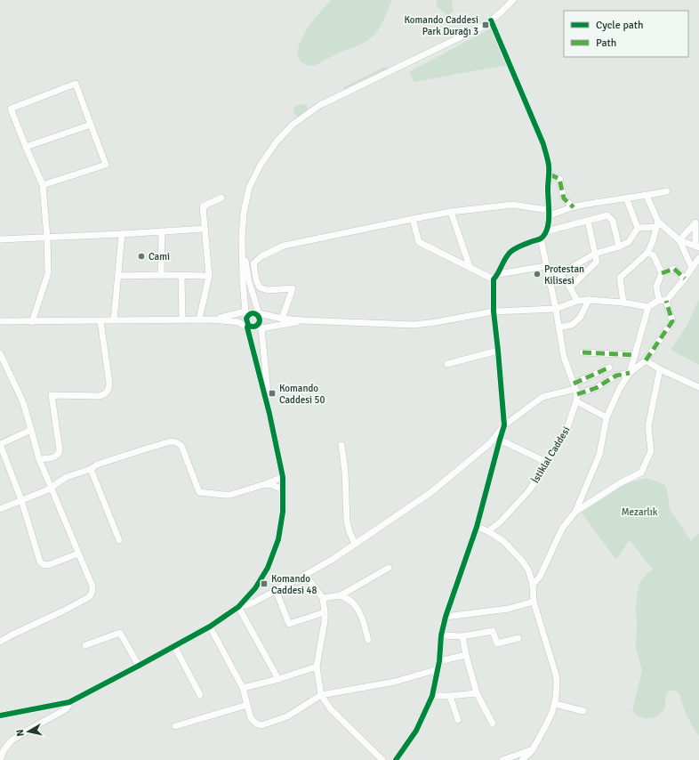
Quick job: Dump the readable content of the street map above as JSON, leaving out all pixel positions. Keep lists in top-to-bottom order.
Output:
{
  "streets": {
    "street": ["İstiklal Caddesi"]
  },
  "parks": ["Mezarlık"],
  "places": {
    "transit": ["Komando Caddesi Park Durağı 3", "Komando Caddesi 50", "Komando Caddesi 48"],
    "other": ["Cami", "Protestan Kilisesi"]
  },
  "legend": ["Cycle path", "Path"],
  "north": "left"
}
